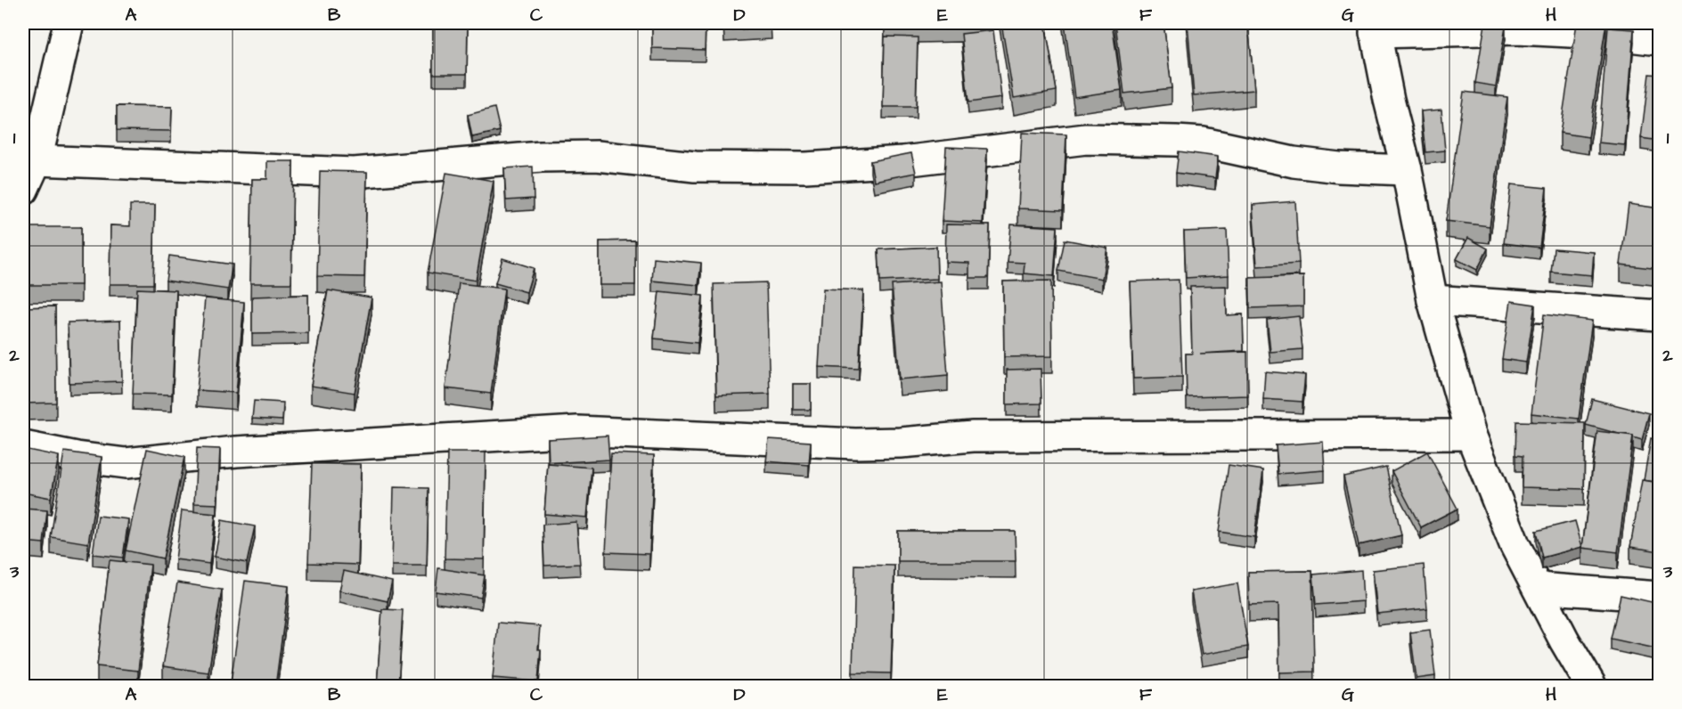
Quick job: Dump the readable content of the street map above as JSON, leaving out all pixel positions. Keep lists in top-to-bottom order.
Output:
{
  "grid": {
    "columns": [
      "A",
      "B",
      "C",
      "D",
      "E",
      "F",
      "G",
      "H"
    ],
    "rows": ["1", "2", "3"]
  }
}
